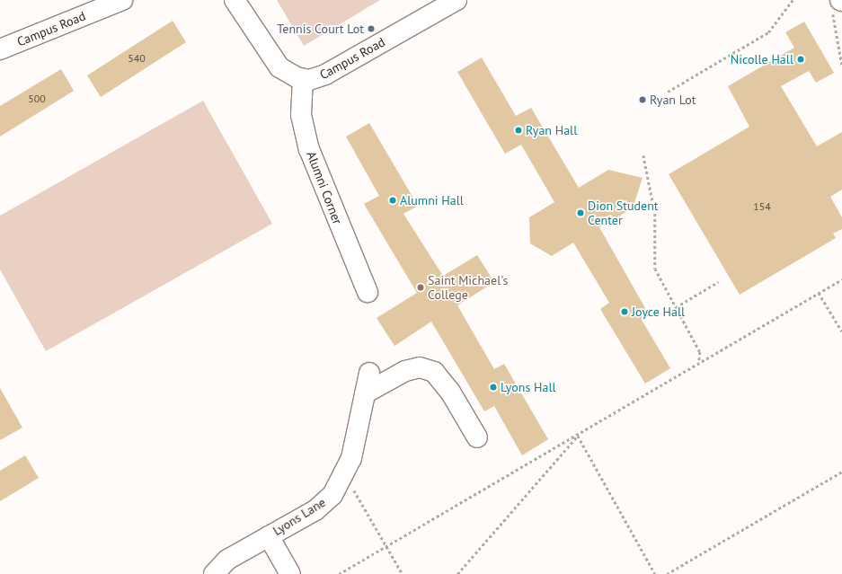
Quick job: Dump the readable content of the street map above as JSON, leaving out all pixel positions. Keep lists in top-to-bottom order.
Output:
{
  "streets": {
    "street": ["Campus Road", "Alumni Corner", "Lyons Lane"]
  },
  "crossings": [
    ["Campus Road", "Alumni Corner"]
  ],
  "places": [
    "Tennis Court Lot",
    "Nicolle Hall",
    "Ryan Lot",
    "Ryan Hall",
    "Alumni Hall",
    "Dion Student Center",
    "Saint Michael's College",
    "Joyce Hall",
    "Lyons Hall"
  ],
  "house_numbers": ["540", "500", "154"]
}
